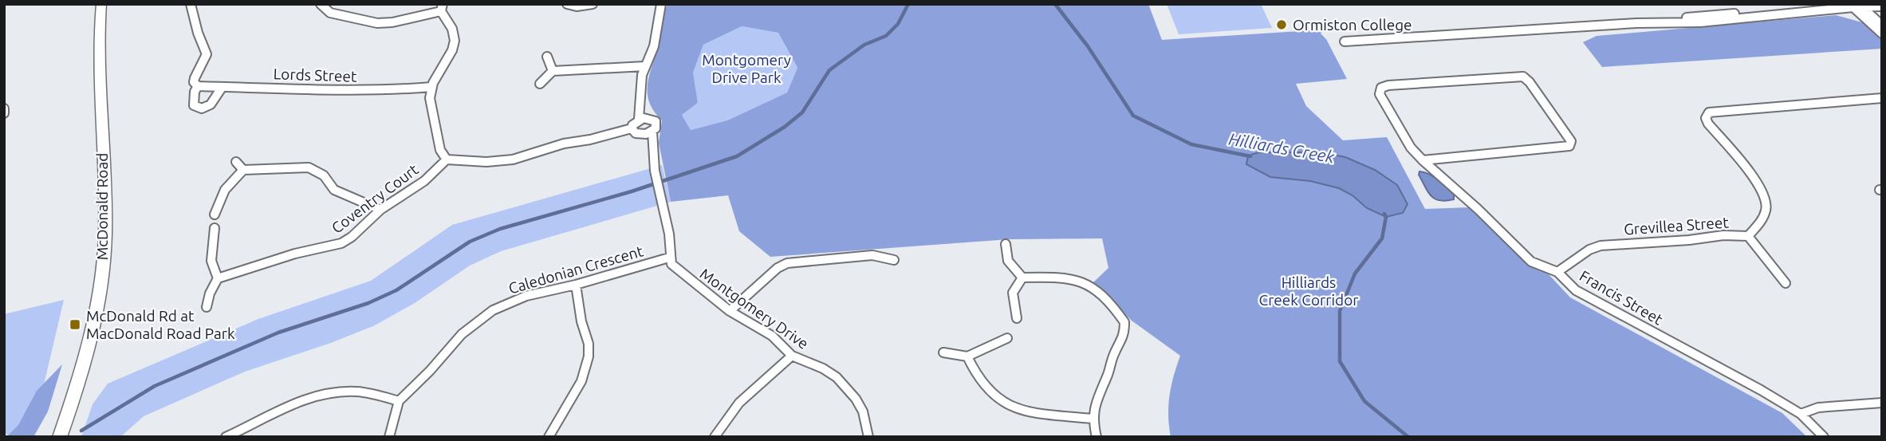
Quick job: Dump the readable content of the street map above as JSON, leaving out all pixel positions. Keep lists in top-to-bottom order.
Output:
{
  "streets": {
    "main road": ["McDonald Road"],
    "street": [
      "Lords Street",
      "Coventry Court",
      "Grevillea Street",
      "Caledonian Crescent",
      "Francis Street",
      "Montgomery Drive"
    ]
  },
  "crossings": [
    ["Grevillea Street", "Francis Street"],
    ["Caledonian Crescent", "Montgomery Drive"]
  ],
  "water": ["Hilliards Creek"],
  "parks": ["Montgomery Drive Park", "Hilliards Creek Corridor"],
  "places": {
    "other": ["Ormiston College"],
    "transit": ["McDonald Rd at MacDonald Road Park"]
  }
}
